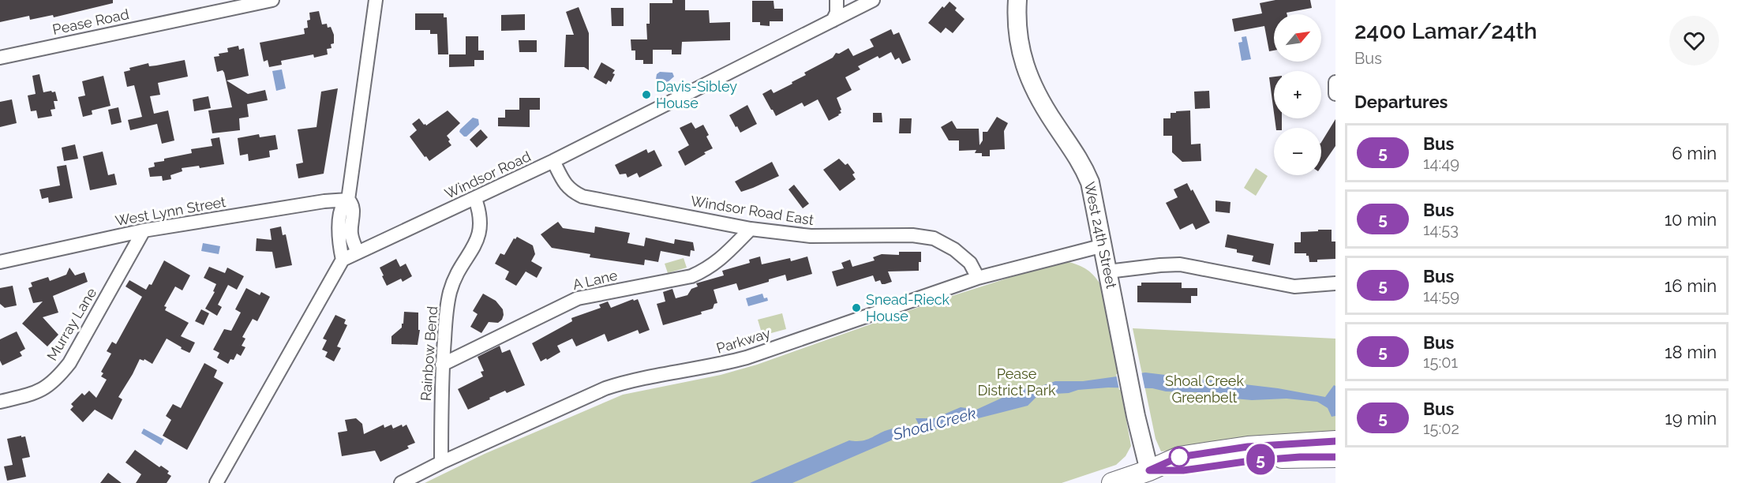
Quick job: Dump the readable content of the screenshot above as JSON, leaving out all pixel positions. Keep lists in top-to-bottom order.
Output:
{
  "streets": {
    "main road": ["West 24th Street"],
    "street": [
      "Pease Road",
      "Windsor Road",
      "Windsor Road East",
      "West Lynn Street",
      "A Lane",
      "Murray Lane",
      "Parkway",
      "Rainbow Bend"
    ]
  },
  "crossings": [
    ["Windsor Road", "Windsor Road East"],
    ["Windsor Road", "Rainbow Bend"],
    ["Windsor Road East", "A Lane"],
    ["Windsor Road East", "Parkway"],
    ["West Lynn Street", "Murray Lane"],
    ["West 24th Street", "Parkway"],
    ["A Lane", "Rainbow Bend"],
    ["Parkway", "Rainbow Bend"]
  ],
  "water": ["Shoal Creek"],
  "parks": ["Pease District Park", "Shoal Creek Greenbelt"],
  "places": ["Davis-Sibley House", "Snead-Rieck House"],
  "lines": ["bus line 5"],
  "north": "top right",
  "page": {
    "on_map": "5",
    "heading": [
      ["2400 Lamar/24th", "Bus"],
      "Departures"
    ],
    "map_buttons": ["+", "−"],
    "list": [
      {
        "mark": "5",
        "name": "Bus",
        "note": "14:49",
        "value": "6 min"
      },
      {
        "mark": "5",
        "name": "Bus",
        "note": "14:53",
        "value": "10 min"
      },
      {
        "mark": "5",
        "name": "Bus",
        "note": "14:59",
        "value": "16 min"
      },
      {
        "mark": "5",
        "name": "Bus",
        "note": "15:01",
        "value": "18 min"
      },
      {
        "mark": "5",
        "name": "Bus",
        "note": "15:02",
        "value": "19 min"
      }
    ]
  }
}
